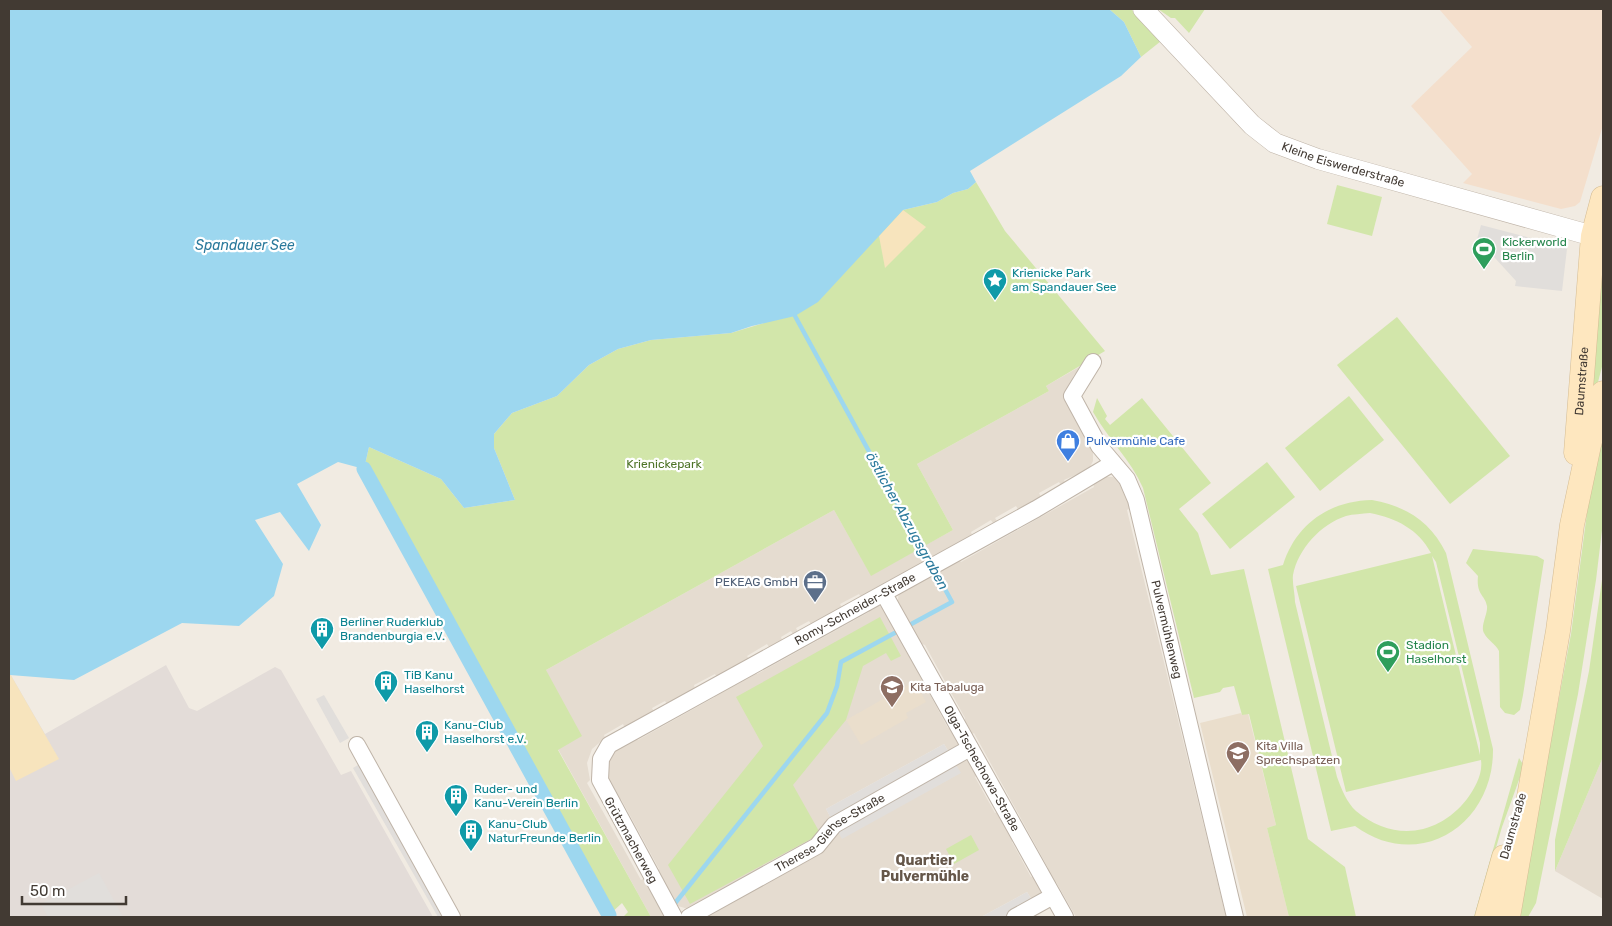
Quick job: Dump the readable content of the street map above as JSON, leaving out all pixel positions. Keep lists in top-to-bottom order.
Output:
{
  "streets": {
    "main road": ["Daumstraße"],
    "street": [
      "Kleine Eiswerderstraße",
      "Romy-Schneider-Straße",
      "Pulvermühlenweg",
      "Olga-Tschechowa-Straße",
      "Therese-Giehse-Straße",
      "Grützmacherweg"
    ]
  },
  "crossings": [
    ["Kleine Eiswerderstraße", "Daumstraße"],
    ["Romy-Schneider-Straße", "Pulvermühlenweg"],
    ["Romy-Schneider-Straße", "Olga-Tschechowa-Straße"],
    ["Romy-Schneider-Straße", "Grützmacherweg"],
    ["Olga-Tschechowa-Straße", "Therese-Giehse-Straße"]
  ],
  "districts": ["Quartier Pulvermühle"],
  "water": ["Spandauer See", "östlicher Abzugsgraben"],
  "parks": ["Krienickepark"],
  "places": {
    "sports": ["Kickerworld Berlin", "Stadion Haselhorst"],
    "place": ["Krienicke Park am Spandauer See"],
    "shop": ["Pulvermühle Cafe"],
    "office": ["PEKEAG GmbH"],
    "building": [
      "Berliner Ruderklub Brandenburgia e.V.",
      "TiB Kanu Haselhorst",
      "Kanu-Club Haselhorst e.V.",
      "Ruder- und Kanu-Verein Berlin",
      "Kanu-Club NaturFreunde Berlin"
    ],
    "school or university": ["Kita Tabaluga", "Kita Villa Sprechspatzen"]
  },
  "scale_bar": "50 m"
}
